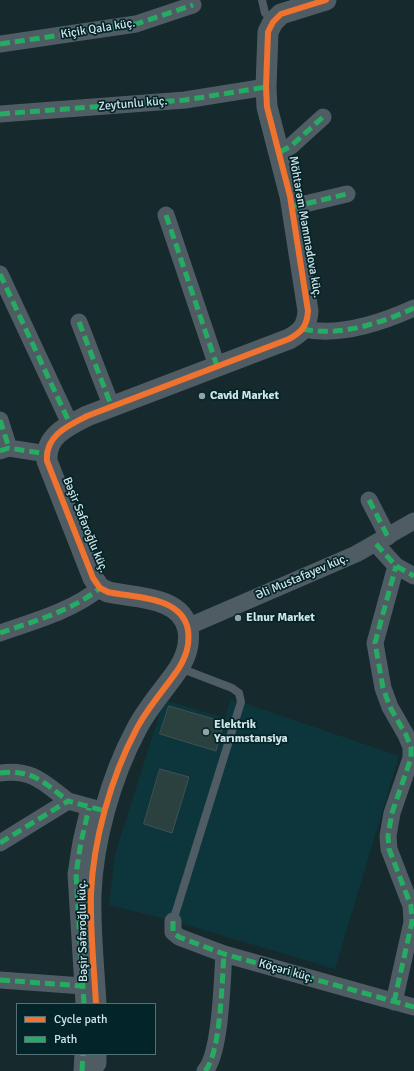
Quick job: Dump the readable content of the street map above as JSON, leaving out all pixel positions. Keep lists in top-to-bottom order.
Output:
{
  "streets": {
    "street": [
      "Kiçik Qala küç.",
      "Zeytunlu küç.",
      "Möhtərəm Məmmədova küç.",
      "Bəşir Səfəroğlu küç.",
      "Əli Mustafayev küç.",
      "Köçəri küç."
    ]
  },
  "crossings": [
    ["Zeytunlu küç.", "Möhtərəm Məmmədova küç."],
    ["Bəşir Səfəroğlu küç.", "Əli Mustafayev küç."]
  ],
  "places": ["Cavid Market", "Elnur Market", "Elektrik Yarımstansiya"],
  "legend": ["Cycle path", "Path"]
}
